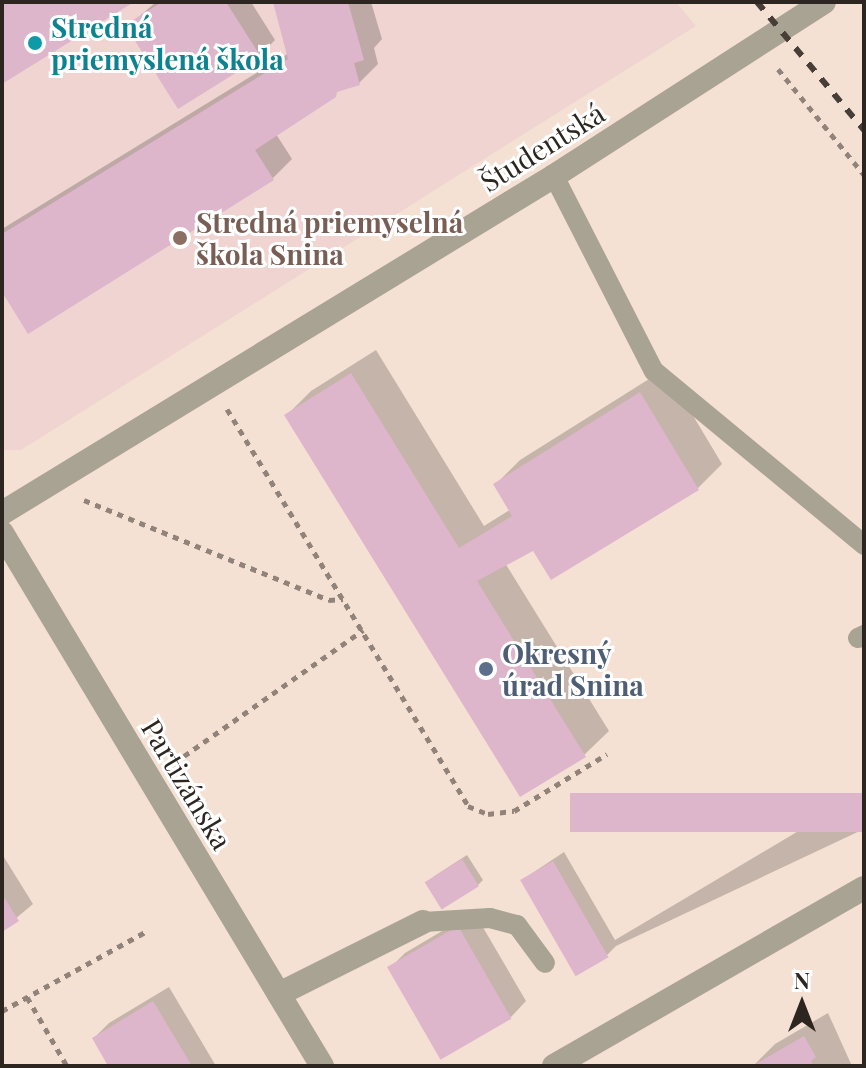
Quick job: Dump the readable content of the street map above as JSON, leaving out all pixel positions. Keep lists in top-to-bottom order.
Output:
{
  "streets": {
    "street": ["Študentská", "Partizánska"]
  },
  "places": ["Stredná priemyslená škola", "Stredná priemyselná škola Snina", "Okresný úrad Snina"],
  "north": "top"
}
